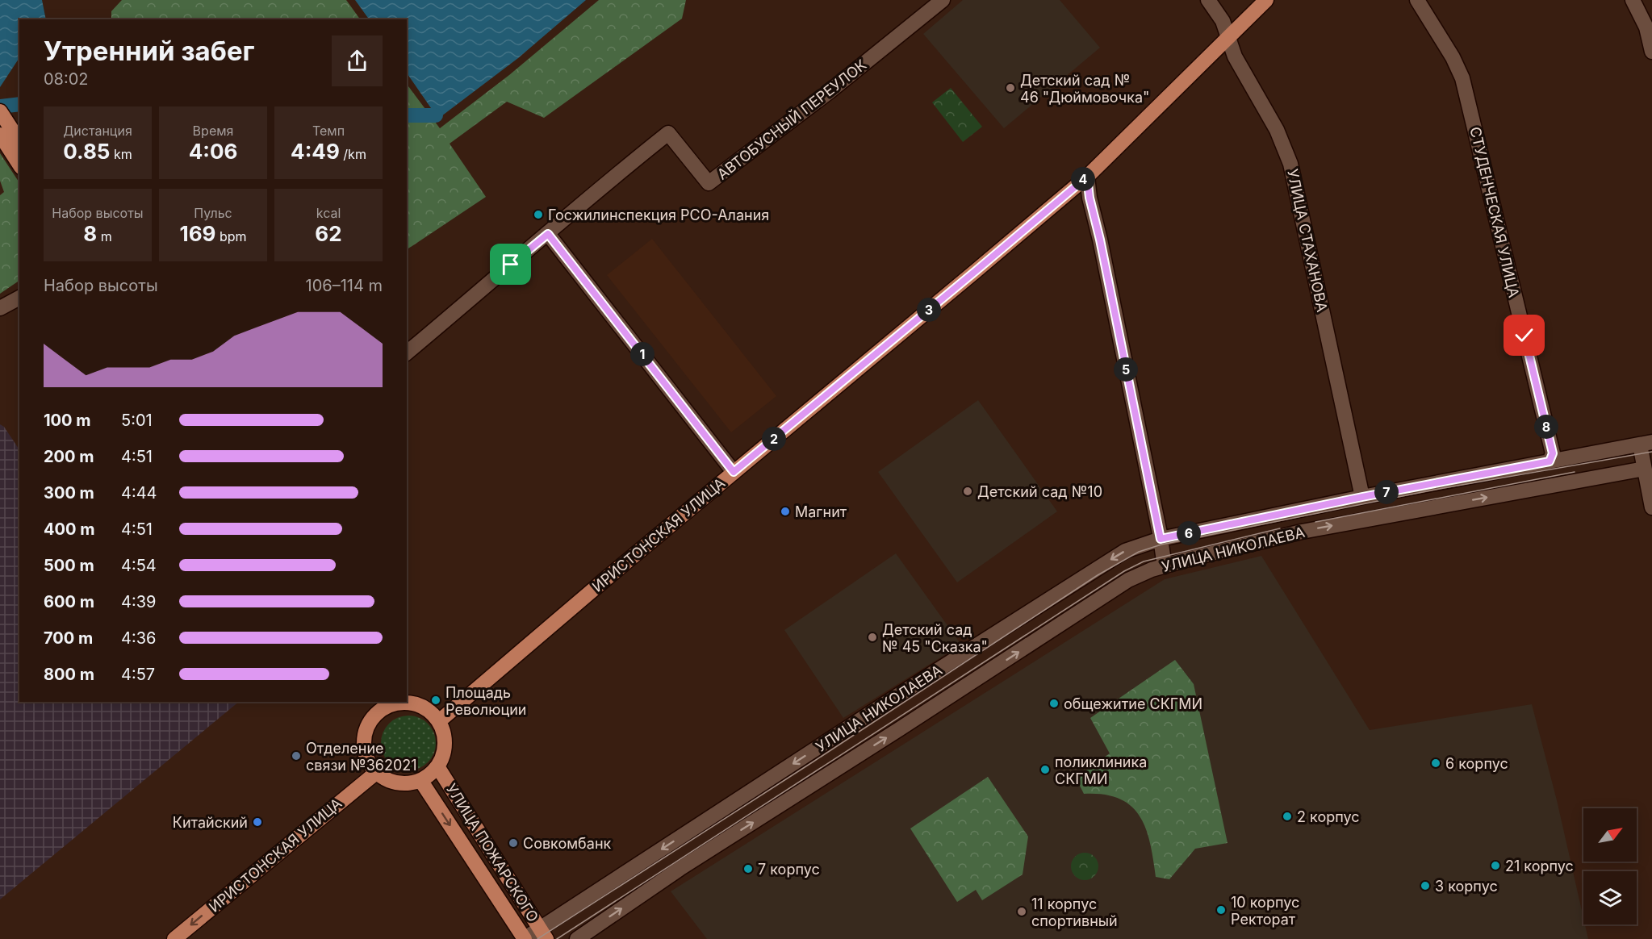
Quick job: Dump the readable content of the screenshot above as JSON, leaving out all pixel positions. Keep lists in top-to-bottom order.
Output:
{
  "streets": {
    "main road": ["ИРИСТОНСКАЯ УЛИЦА", "УЛИЦА ПОЖАРСКОГО"],
    "street": [
      "АВТОБУСНЫЙ ПЕРЕУЛОК",
      "СТУДЕНЧЕСКАЯ УЛИЦА",
      "УЛИЦА СТАХАНОВА",
      "УЛИЦА НИКОЛАЕВА"
    ]
  },
  "crossings": [
    ["СТУДЕНЧЕСКАЯ УЛИЦА", "УЛИЦА НИКОЛАЕВА"],
    ["УЛИЦА СТАХАНОВА", "ИРИСТОНСКАЯ УЛИЦА"],
    ["УЛИЦА СТАХАНОВА", "УЛИЦА НИКОЛАЕВА"],
    ["ИРИСТОНСКАЯ УЛИЦА", "УЛИЦА ПОЖАРСКОГО"],
    ["УЛИЦА НИКОЛАЕВА", "УЛИЦА ПОЖАРСКОГО"]
  ],
  "places": [
    "Детский сад № 46 \"Дюймовочка\"",
    "Госжилинспекция РСО-Алания",
    "Детский сад №10",
    "Магнит",
    "Детский сад № 45 \"Сказка\"",
    "Площадь Революции",
    "общежитие СКГМИ",
    "Отделение связи №362021",
    "6 корпус",
    "поликлиника СКГМИ",
    "2 корпус",
    "Китайский",
    "Совкомбанк",
    "21 корпус",
    "7 корпус",
    "3 корпус",
    "10 корпус Ректорат",
    "11 корпус спортивный"
  ],
  "north": "top right",
  "page": {
    "heading": ["Утренний забег", "08:02"],
    "stats": [
      ["Дистанция", "0.85 km"],
      ["Время", "4:06"],
      ["Темп", "4:49 /km"],
      ["Набор высоты", "8 m"],
      ["Пульс", "169 bpm"],
      ["kcal", "62"]
    ],
    "pins": [
      "4",
      "3",
      "1",
      "5",
      "8",
      "2",
      "7",
      "6"
    ],
    "chart": ["Набор высоты", "106–114 m"],
    "list": [
      {
        "name": "100 m",
        "note": "5:01"
      },
      {
        "name": "200 m",
        "note": "4:51"
      },
      {
        "name": "300 m",
        "note": "4:44"
      },
      {
        "name": "400 m",
        "note": "4:51"
      },
      {
        "name": "500 m",
        "note": "4:54"
      },
      {
        "name": "600 m",
        "note": "4:39"
      },
      {
        "name": "700 m",
        "note": "4:36"
      },
      {
        "name": "800 m",
        "note": "4:57"
      }
    ]
  }
}
